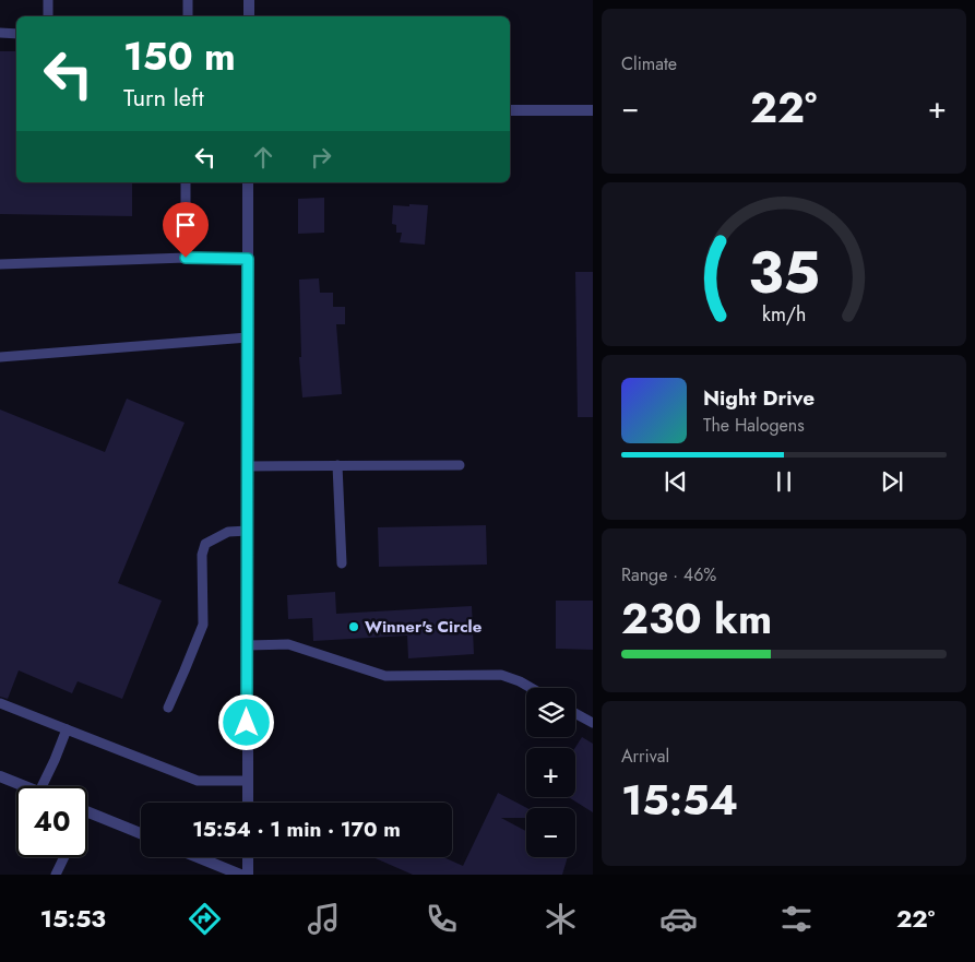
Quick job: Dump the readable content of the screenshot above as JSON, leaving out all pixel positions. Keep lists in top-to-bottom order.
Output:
{
  "places": ["Winner's Circle"],
  "page": {
    "tile": [
      "Climate",
      ["Range · 46%", "230 km"],
      ["Arrival", "15:54"]
    ],
    "turn": ["150 m", "Turn left"],
    "heat": ["−", "22°", "+"],
    "song": ["Night Drive", "The Halogens"],
    "map_buttons": ["+", "−"],
    "limit": "40",
    "trip": "15:54 · 1 min · 170 m",
    "tabs": ["15:53", "22°"],
    "gauge": ["35", "km/h"]
  }
}
